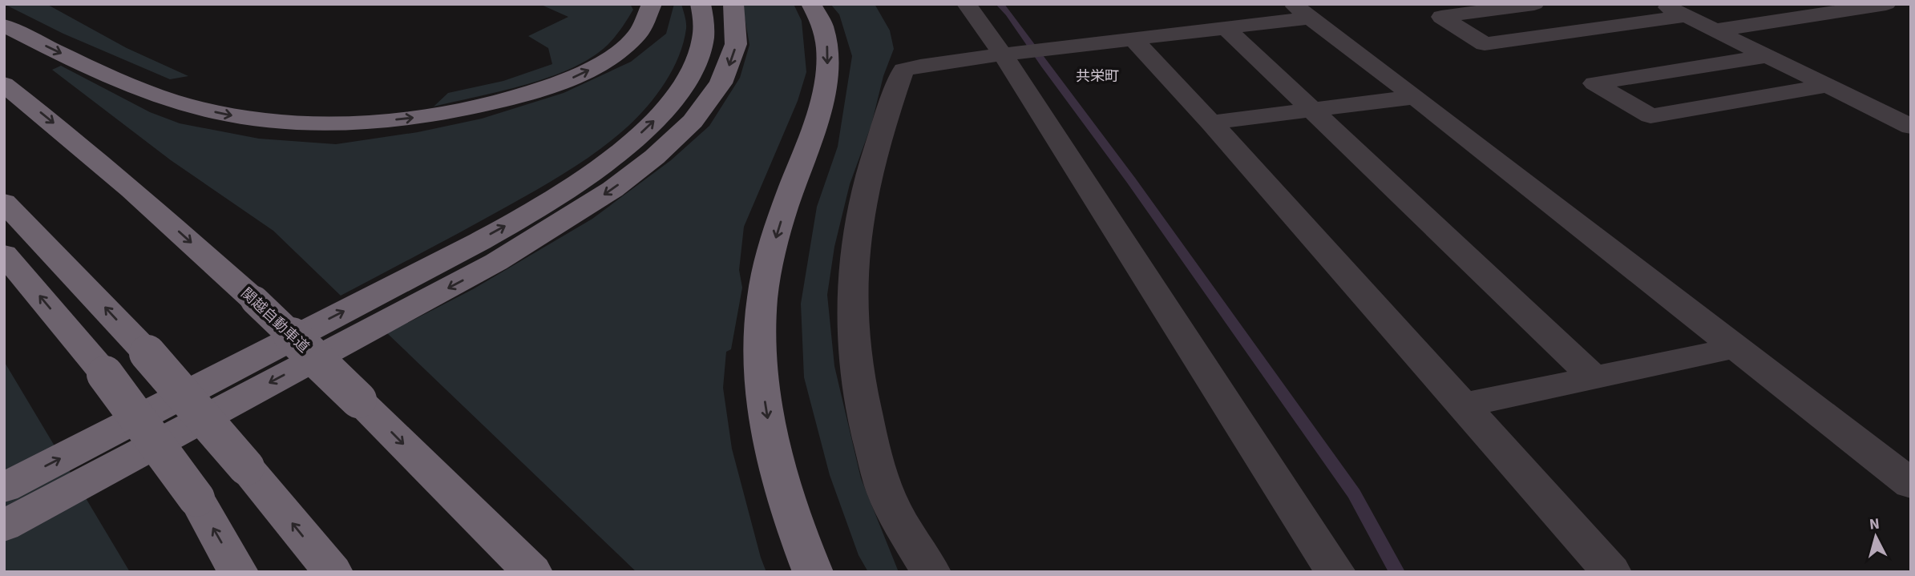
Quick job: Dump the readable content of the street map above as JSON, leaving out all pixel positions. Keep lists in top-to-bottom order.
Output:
{
  "streets": {
    "highway": ["関越自動車道"]
  },
  "districts": ["共栄町"],
  "north": "top"
}
